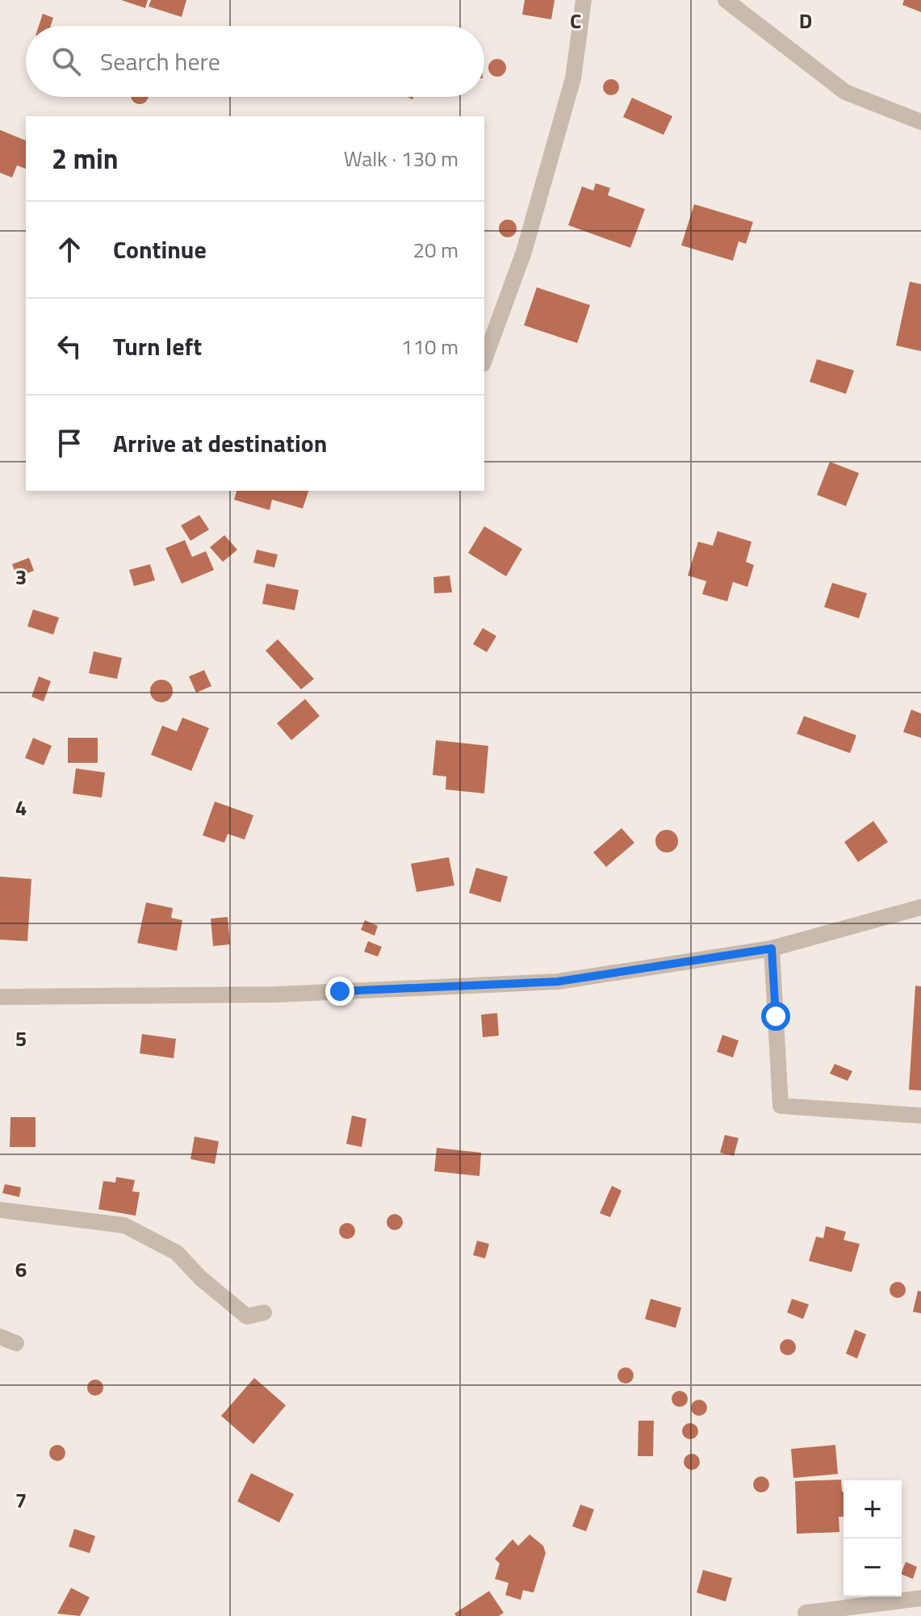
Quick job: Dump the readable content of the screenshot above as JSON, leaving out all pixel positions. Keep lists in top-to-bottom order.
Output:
{
  "page": {
    "search": "Search here",
    "heading": ["2 min", "Walk · 130 m"],
    "list": [
      ["Continue", "20 m"],
      ["Turn left", "110 m"],
      "Arrive at destination"
    ],
    "map_buttons": ["+", "−"]
  },
  "grid": {
    "columns": ["C", "D"],
    "rows": [
      "3",
      "4",
      "5",
      "6",
      "7"
    ]
  }
}
